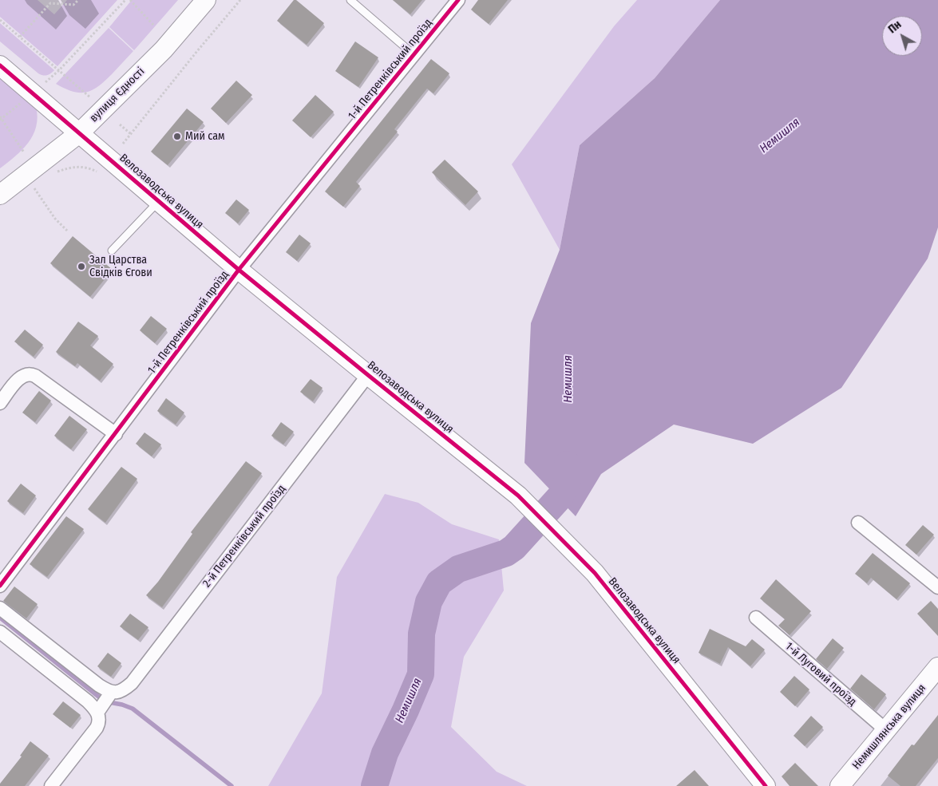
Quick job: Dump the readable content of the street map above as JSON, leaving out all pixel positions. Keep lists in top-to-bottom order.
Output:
{
  "streets": {
    "street": [
      "1-й Петренківський проїзд",
      "вулиця Єдності",
      "Велозаводська вулиця",
      "2-й Петренківський проїзд",
      "1-й Луговий проїзд",
      "Немишлянська вулиця"
    ]
  },
  "crossings": [
    ["1-й Петренківський проїзд", "Велозаводська вулиця"],
    ["вулиця Єдності", "Велозаводська вулиця"],
    ["Велозаводська вулиця", "2-й Петренківський проїзд"],
    ["1-й Луговий проїзд", "Немишлянська вулиця"]
  ],
  "water": ["Немишля"],
  "places": ["Мий сам", "Зал Царства Свідків Єгови"],
  "north": "top left"
}
